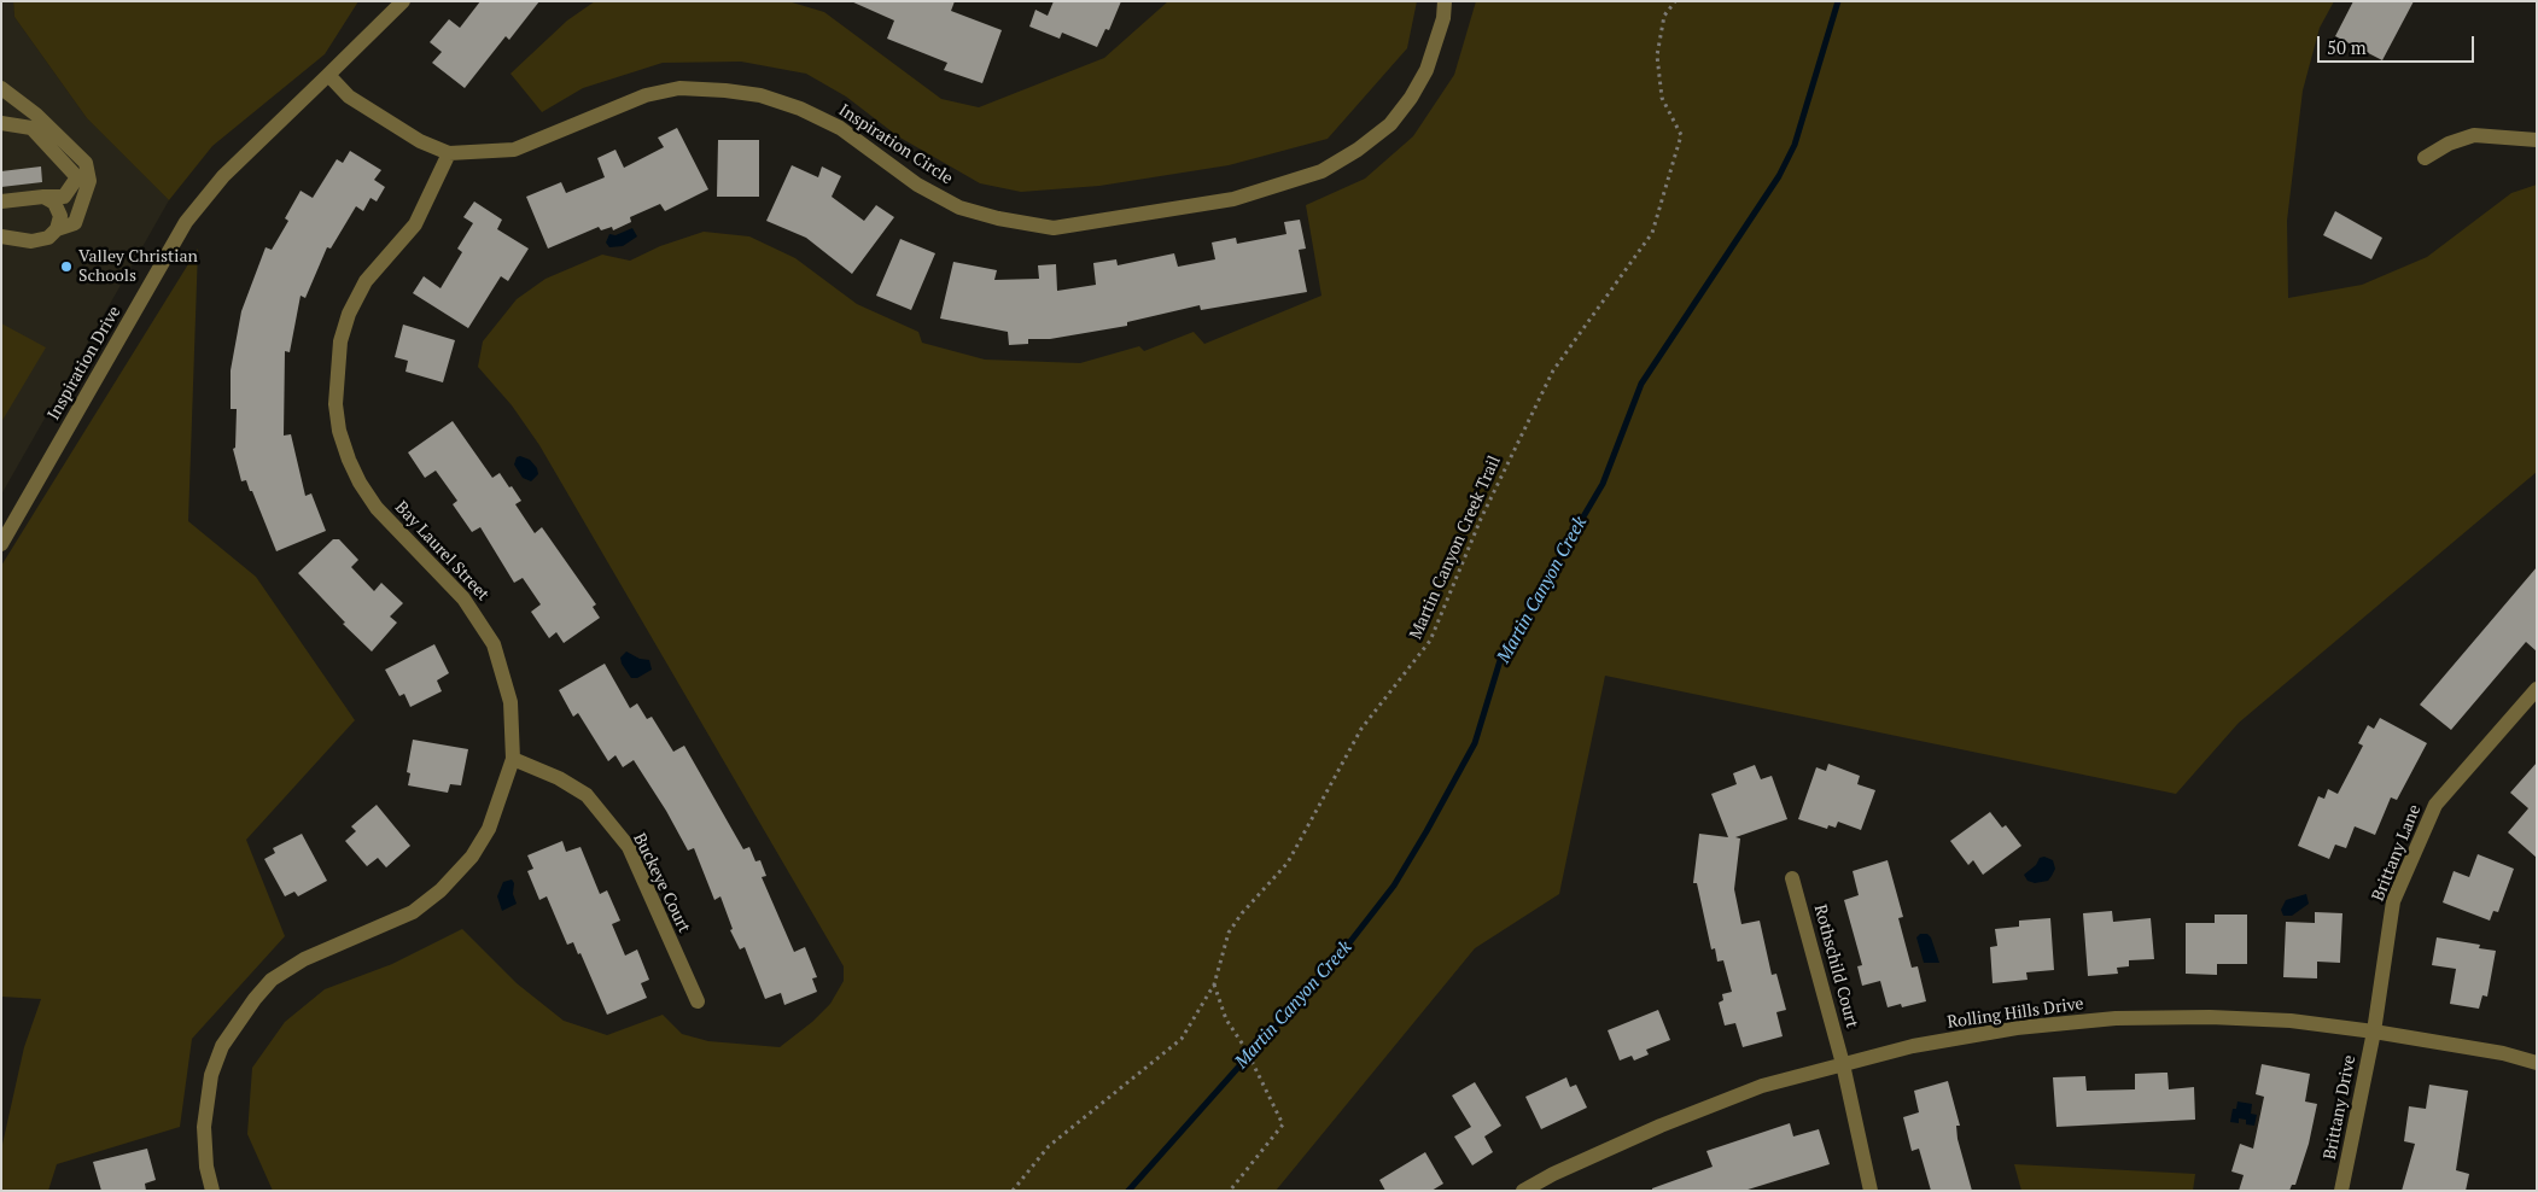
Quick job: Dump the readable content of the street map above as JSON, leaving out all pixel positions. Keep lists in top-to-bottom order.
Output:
{
  "streets": {
    "street": [
      "Inspiration Circle",
      "Inspiration Drive",
      "Bay Laurel Street",
      "Brittany Lane",
      "Buckeye Court",
      "Rothschild Court",
      "Rolling Hills Drive",
      "Brittany Drive"
    ],
    "path": ["Martin Canyon Creek Trail"]
  },
  "crossings": [
    ["Inspiration Circle", "Inspiration Drive"],
    ["Inspiration Circle", "Bay Laurel Street"],
    ["Bay Laurel Street", "Buckeye Court"],
    ["Brittany Lane", "Rolling Hills Drive"],
    ["Brittany Lane", "Brittany Drive"],
    ["Rothschild Court", "Rolling Hills Drive"],
    ["Rolling Hills Drive", "Brittany Drive"]
  ],
  "water": ["Martin Canyon Creek"],
  "places": ["Valley Christian Schools"],
  "scale_bar": "50 m"
}
